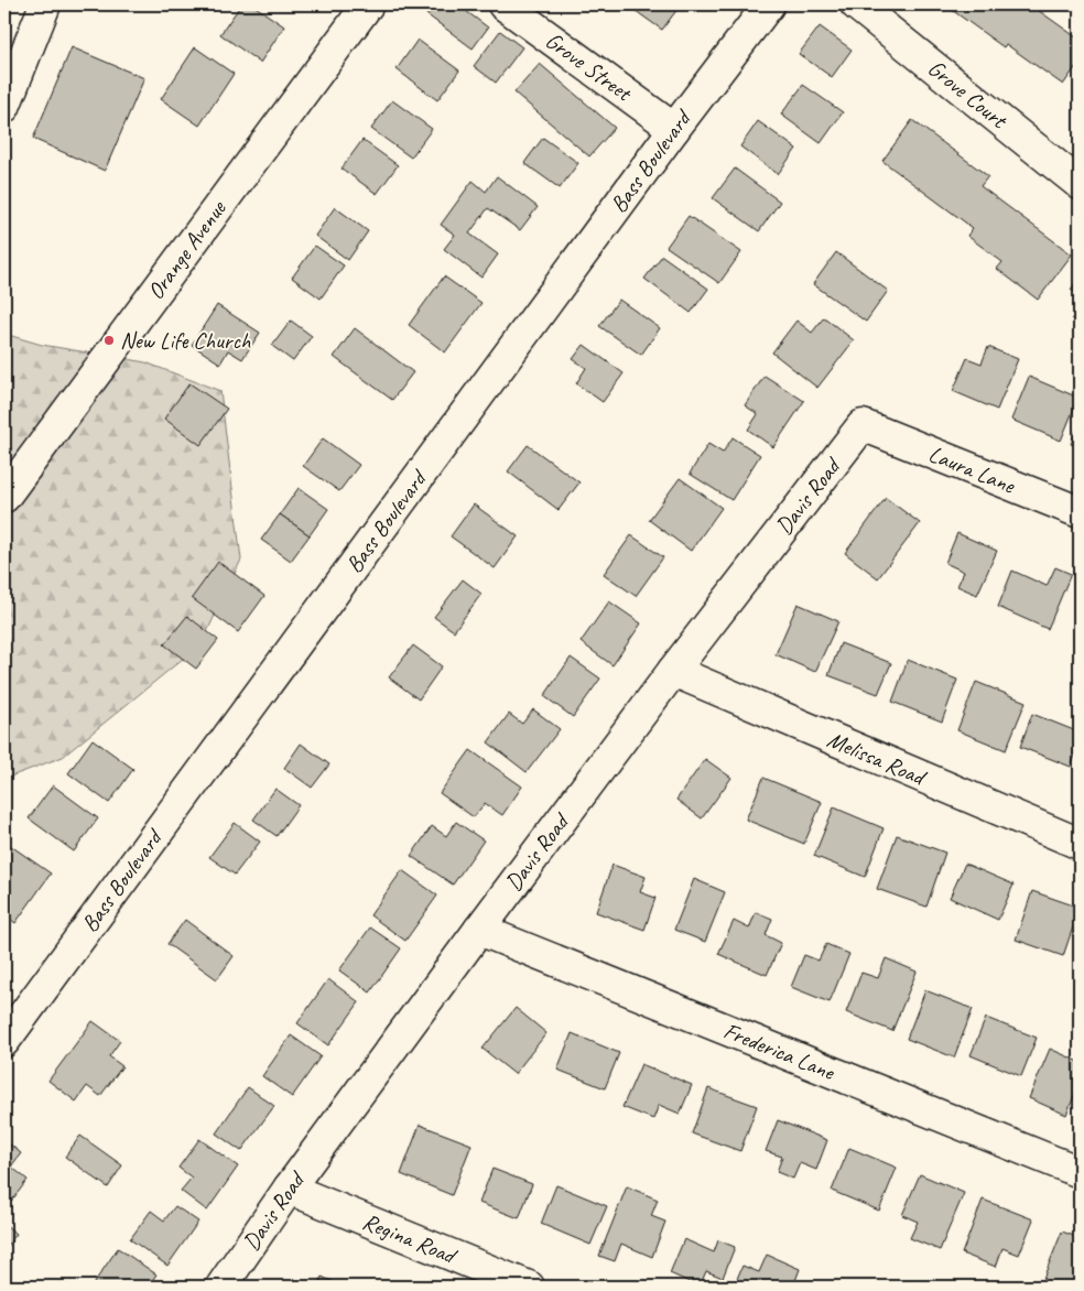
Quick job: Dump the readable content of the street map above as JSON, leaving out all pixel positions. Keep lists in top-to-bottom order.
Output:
{
  "streets": {
    "street": [
      "Grove Street",
      "Grove Court",
      "Bass Boulevard",
      "Orange Avenue",
      "Laura Lane",
      "Davis Road",
      "Melissa Road",
      "Frederica Lane",
      "Regina Road"
    ]
  },
  "crossings": [
    ["Grove Street", "Bass Boulevard"],
    ["Laura Lane", "Davis Road"],
    ["Davis Road", "Melissa Road"],
    ["Davis Road", "Frederica Lane"],
    ["Davis Road", "Regina Road"]
  ],
  "places": ["New Life Church"]
}
